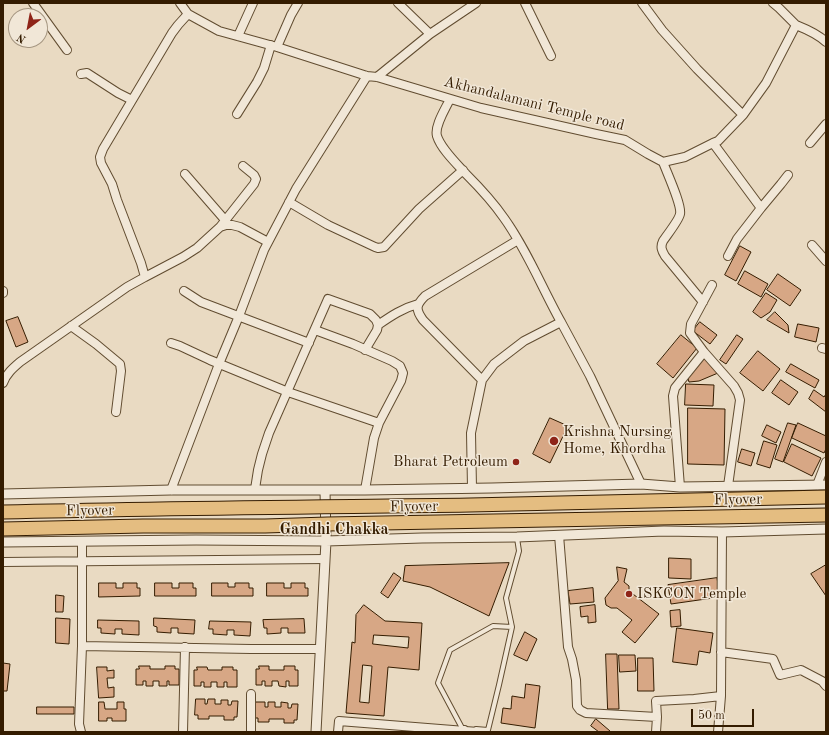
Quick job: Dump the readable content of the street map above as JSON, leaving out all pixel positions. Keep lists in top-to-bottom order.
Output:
{
  "streets": {
    "highway": ["Flyover"],
    "street": ["Akhandalamani Temple road"]
  },
  "districts": ["Gandhi Chakka"],
  "places": ["Krishna Nursing Home, Khordha", "Bharat Petroleum", "ISKCON Temple"],
  "scale_bar": "50 m",
  "north": "bottom left"
}
